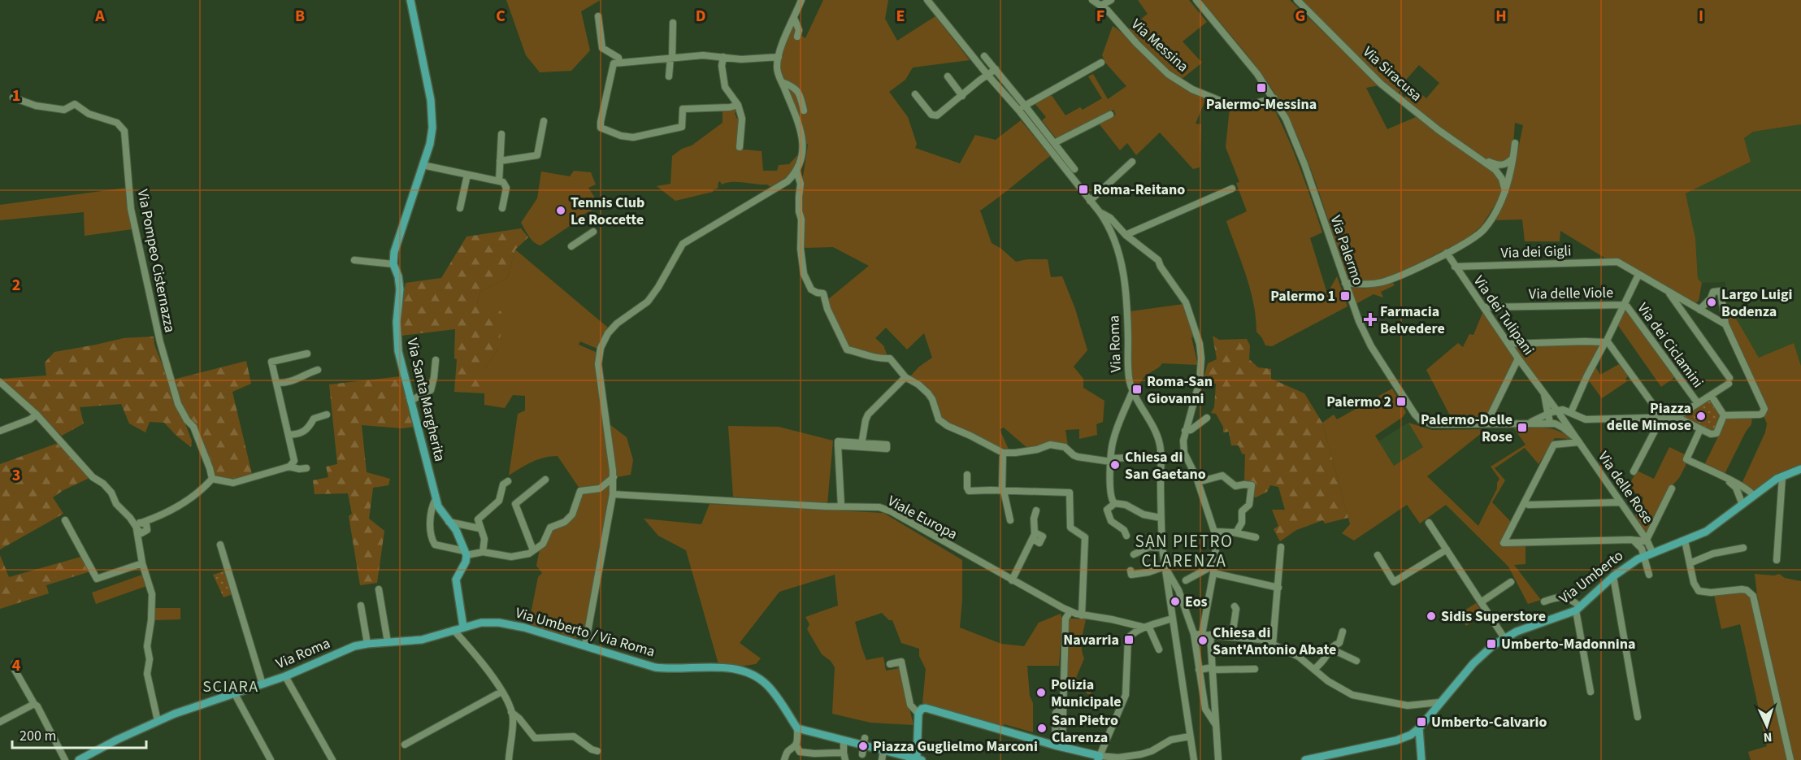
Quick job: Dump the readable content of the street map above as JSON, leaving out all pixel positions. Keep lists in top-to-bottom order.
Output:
{
  "streets": {
    "main road": [
      "Via Roma",
      "Via Santa Margherita",
      "Via Umberto",
      "Via Umberto / Via Roma"
    ],
    "street": [
      "Via Messina",
      "Via Siracusa",
      "Via Palermo",
      "Via dei Gigli",
      "Via Pompeo Cisternazza",
      "Via delle Viole",
      "Via dei Tulipani",
      "Via dei Ciclamini",
      "Via delle Rose",
      "Viale Europa"
    ]
  },
  "crossings": [
    ["Via Messina", "Via Palermo"],
    ["Via dei Gigli", "Via delle Viole"],
    ["Via dei Gigli", "Via dei Tulipani"],
    ["Via delle Viole", "Via dei Tulipani"],
    ["Via delle Viole", "Via dei Ciclamini"],
    ["Via dei Tulipani", "Via delle Rose"],
    ["Via Roma", "Via Umberto / Via Roma"],
    ["Via delle Rose", "Via Umberto"]
  ],
  "districts": ["SAN PIETRO CLARENZA", "SCIARA"],
  "places": {
    "transit": [
      "Palermo-Messina",
      "Roma-Reitano",
      "Palermo 1",
      "Roma-San Giovanni",
      "Palermo 2",
      "Palermo-Delle Rose",
      "Navarria",
      "Umberto-Madonnina",
      "Umberto-Calvario"
    ],
    "other": [
      "Tennis Club Le Roccette",
      "Largo Luigi Bodenza",
      "Piazza delle Mimose",
      "Chiesa di San Gaetano",
      "Eos",
      "Sidis Superstore",
      "Chiesa di Sant'Antonio Abate",
      "Polizia Municipale",
      "San Pietro Clarenza",
      "Piazza Guglielmo Marconi"
    ],
    "health": ["Farmacia Belvedere"]
  },
  "scale_bar": "200 m",
  "north": "bottom",
  "grid": {
    "columns": [
      "A",
      "B",
      "C",
      "D",
      "E",
      "F",
      "G",
      "H",
      "I"
    ],
    "rows": [
      "1",
      "2",
      "3",
      "4"
    ]
  }
}
